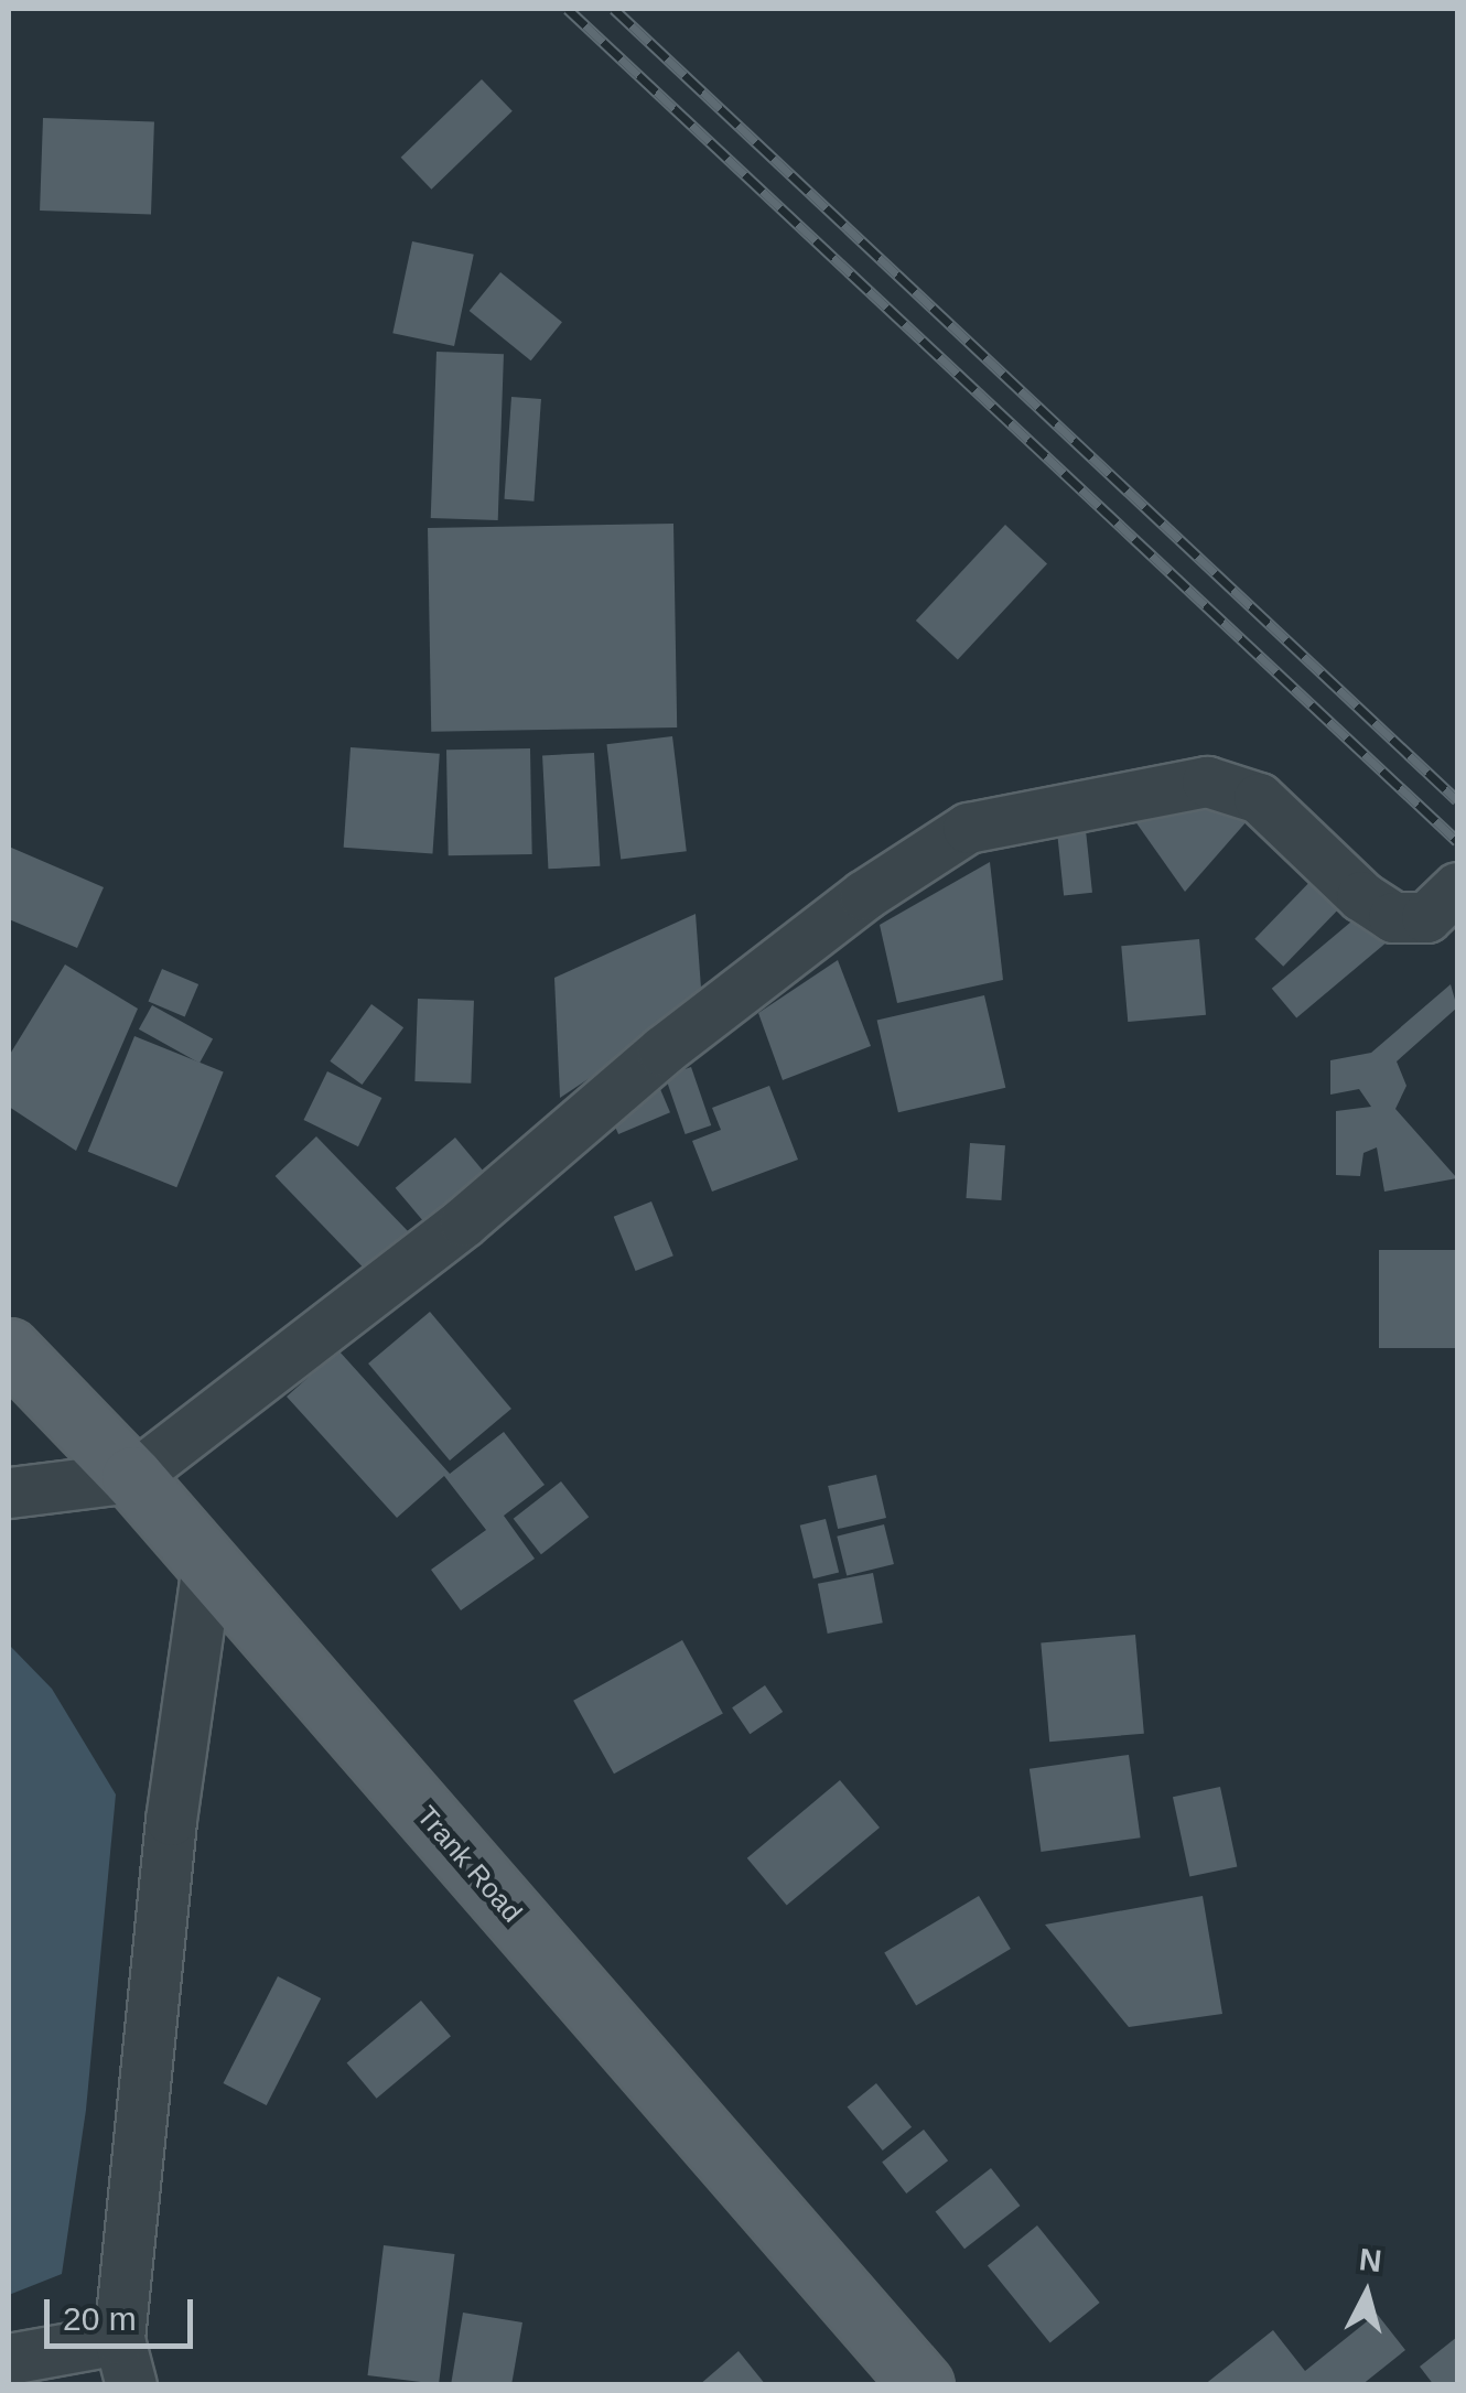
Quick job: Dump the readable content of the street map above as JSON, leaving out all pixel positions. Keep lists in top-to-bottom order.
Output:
{
  "streets": {
    "main road": ["Trank Road"]
  },
  "scale_bar": "20 m",
  "north": "top"
}
